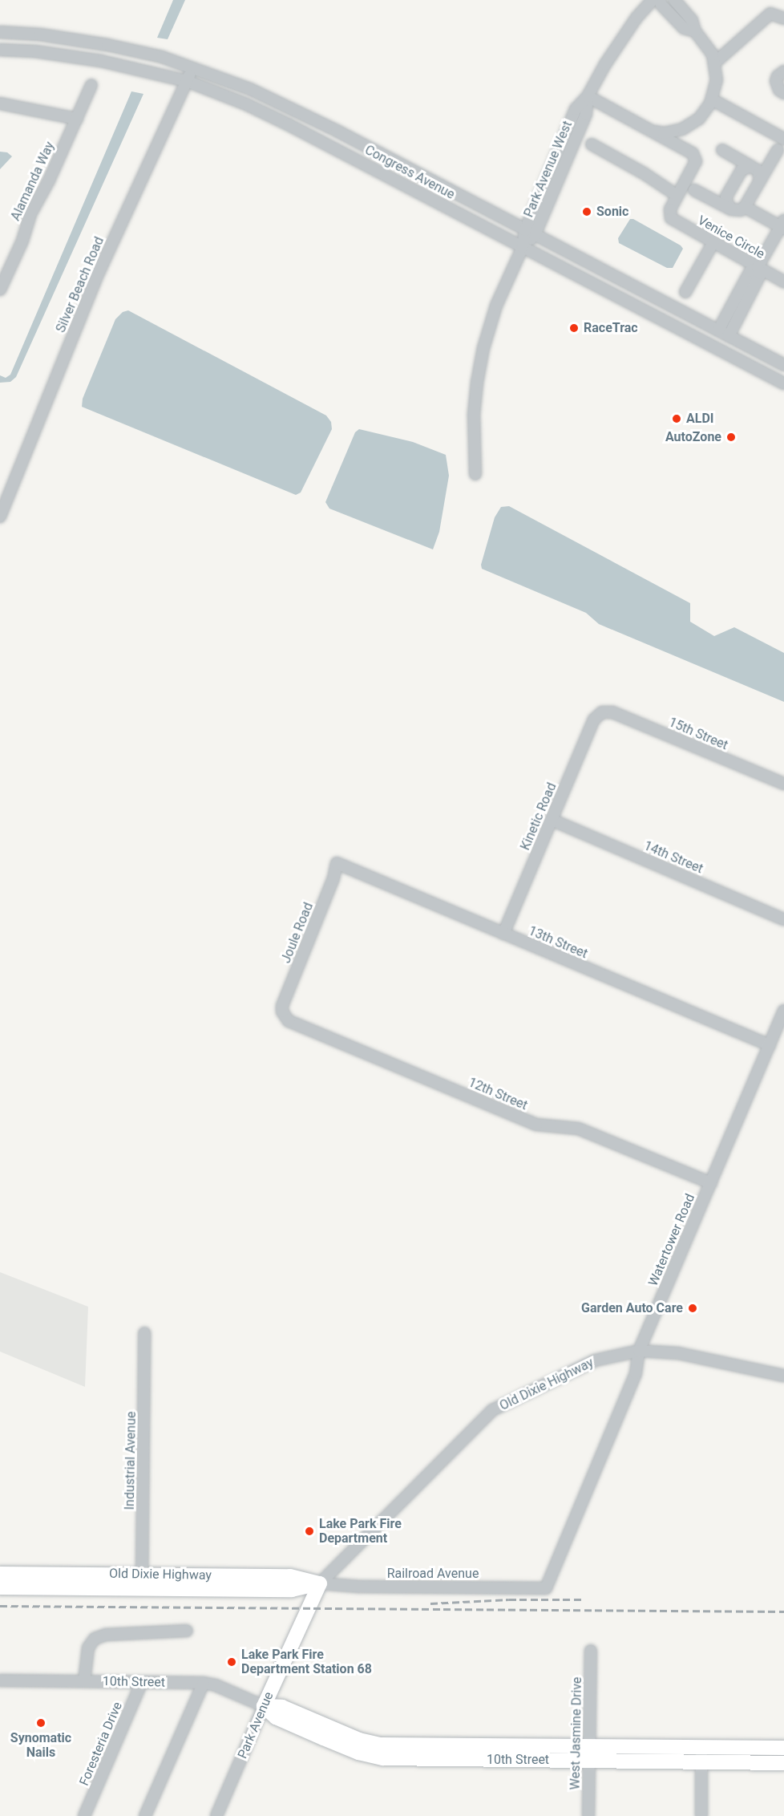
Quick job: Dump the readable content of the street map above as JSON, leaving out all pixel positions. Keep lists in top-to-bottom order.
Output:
{
  "streets": {
    "main road": ["Old Dixie Highway", "10th Street", "Park Avenue"],
    "street": [
      "Park Avenue West",
      "Congress Avenue",
      "Alamanda Way",
      "Venice Circle",
      "Silver Beach Road",
      "15th Street",
      "Kinetic Road",
      "14th Street",
      "Joule Road",
      "13th Street",
      "12th Street",
      "Watertower Road",
      "Industrial Avenue",
      "Railroad Avenue",
      "West Jasmine Drive",
      "Foresteria Drive"
    ]
  },
  "crossings": [
    ["Park Avenue West", "Congress Avenue"],
    ["Congress Avenue", "Silver Beach Road"],
    ["15th Street", "Kinetic Road"],
    ["Kinetic Road", "14th Street"],
    ["Kinetic Road", "13th Street"],
    ["Joule Road", "13th Street"],
    ["Joule Road", "12th Street"],
    ["13th Street", "Watertower Road"],
    ["12th Street", "Watertower Road"],
    ["Watertower Road", "Old Dixie Highway"],
    ["Watertower Road", "Railroad Avenue"],
    ["Old Dixie Highway", "Industrial Avenue"],
    ["Old Dixie Highway", "Railroad Avenue"],
    ["Old Dixie Highway", "Park Avenue"],
    ["Railroad Avenue", "Park Avenue"],
    ["10th Street", "Park Avenue"],
    ["10th Street", "West Jasmine Drive"],
    ["10th Street", "Foresteria Drive"]
  ],
  "places": [
    "Sonic",
    "RaceTrac",
    "ALDI",
    "AutoZone",
    "Garden Auto Care",
    "Lake Park Fire Department",
    "Lake Park Fire Department Station 68",
    "Synomatic Nails"
  ]
}
